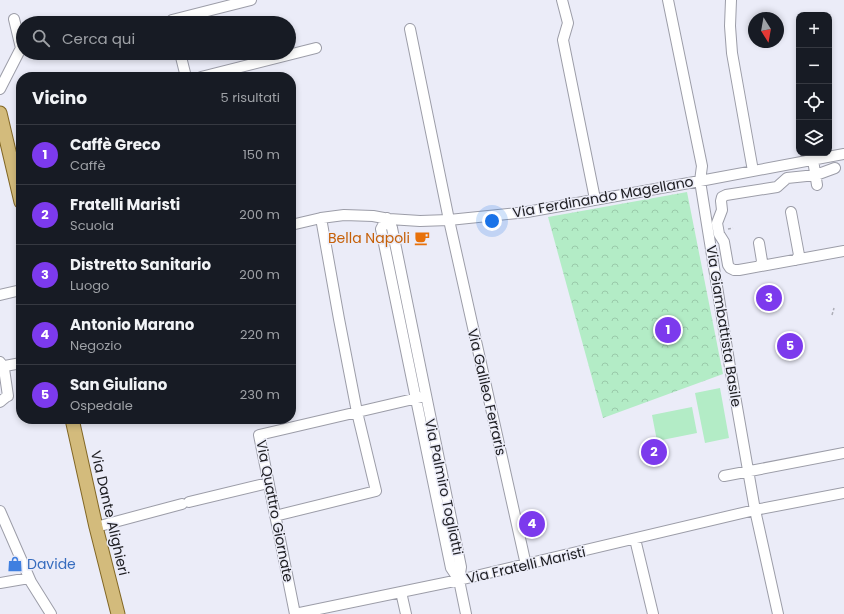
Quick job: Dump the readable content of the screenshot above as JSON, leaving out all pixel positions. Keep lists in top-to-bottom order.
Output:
{
  "streets": {
    "main road": ["Via Dante Alighieri"],
    "street": [
      "Via Ferdinando Magellano",
      "Via Giambattista Basile",
      "Via Galileo Ferraris",
      "Via Palmiro Togliatti",
      "Via Quattro Giornate",
      "Via Fratelli Maristi"
    ]
  },
  "crossings": [
    ["Via Ferdinando Magellano", "Via Giambattista Basile"],
    ["Via Ferdinando Magellano", "Via Galileo Ferraris"],
    ["Via Ferdinando Magellano", "Via Palmiro Togliatti"],
    ["Via Giambattista Basile", "Via Fratelli Maristi"],
    ["Via Galileo Ferraris", "Via Fratelli Maristi"],
    ["Via Palmiro Togliatti", "Via Quattro Giornate"],
    ["Via Palmiro Togliatti", "Via Fratelli Maristi"],
    ["Via Quattro Giornate", "Via Fratelli Maristi"]
  ],
  "places": {
    "cafe": ["Bella Napoli"],
    "shop": ["Davide"]
  },
  "north": "bottom",
  "page": {
    "map_buttons": ["+", "−"],
    "search": "Cerca qui",
    "heading": ["Vicino", "5 risultati"],
    "list": [
      {
        "mark": "1",
        "name": "Caffè Greco",
        "note": "Caffè",
        "value": "150 m"
      },
      {
        "mark": "2",
        "name": "Fratelli Maristi",
        "note": "Scuola",
        "value": "200 m"
      },
      {
        "mark": "3",
        "name": "Distretto Sanitario",
        "note": "Luogo",
        "value": "200 m"
      },
      {
        "mark": "4",
        "name": "Antonio Marano",
        "note": "Negozio",
        "value": "220 m"
      },
      {
        "mark": "5",
        "name": "San Giuliano",
        "note": "Ospedale",
        "value": "230 m"
      }
    ],
    "pins": [
      "3",
      "1",
      "5",
      "2",
      "4"
    ]
  }
}
